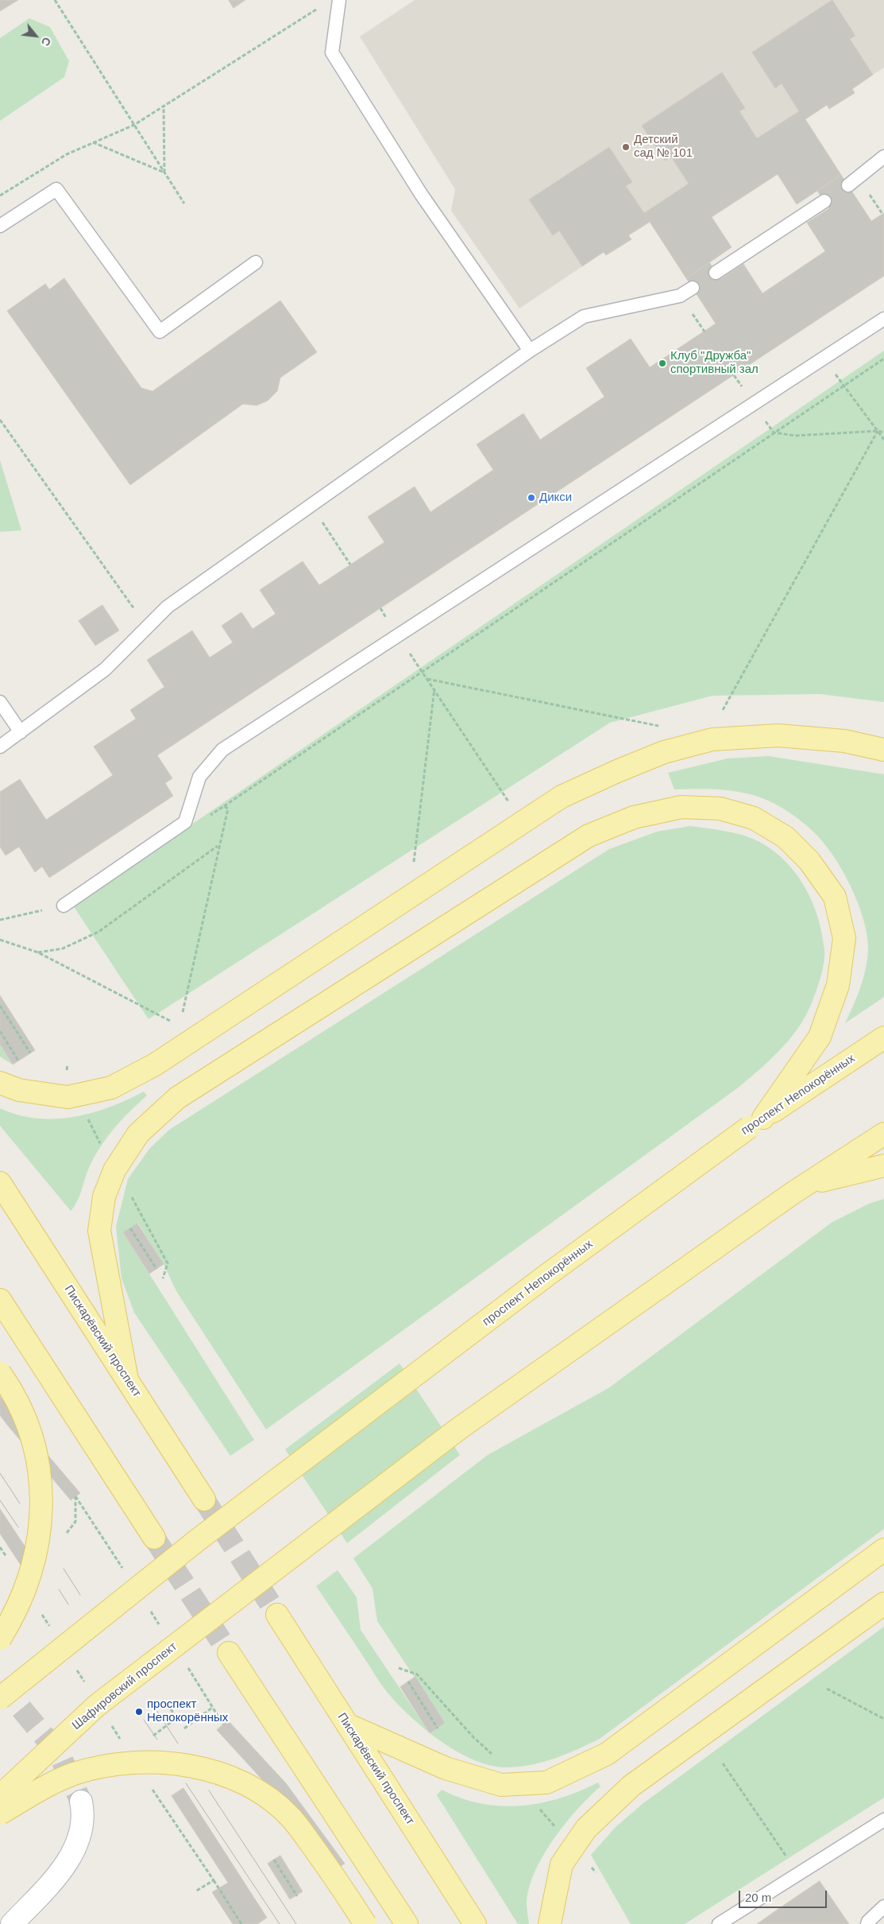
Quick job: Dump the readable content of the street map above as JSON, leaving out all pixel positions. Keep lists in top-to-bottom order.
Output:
{
  "streets": {
    "main road": ["проспект Непокорённых", "Пискарёвский проспект", "Шафировский проспект"]
  },
  "places": [
    "Детский сад № 101",
    "Клуб \"Дружба\" спортивный зал",
    "Дикси",
    "проспект Непокорённых"
  ],
  "scale_bar": "20 m",
  "north": "bottom right"
}
